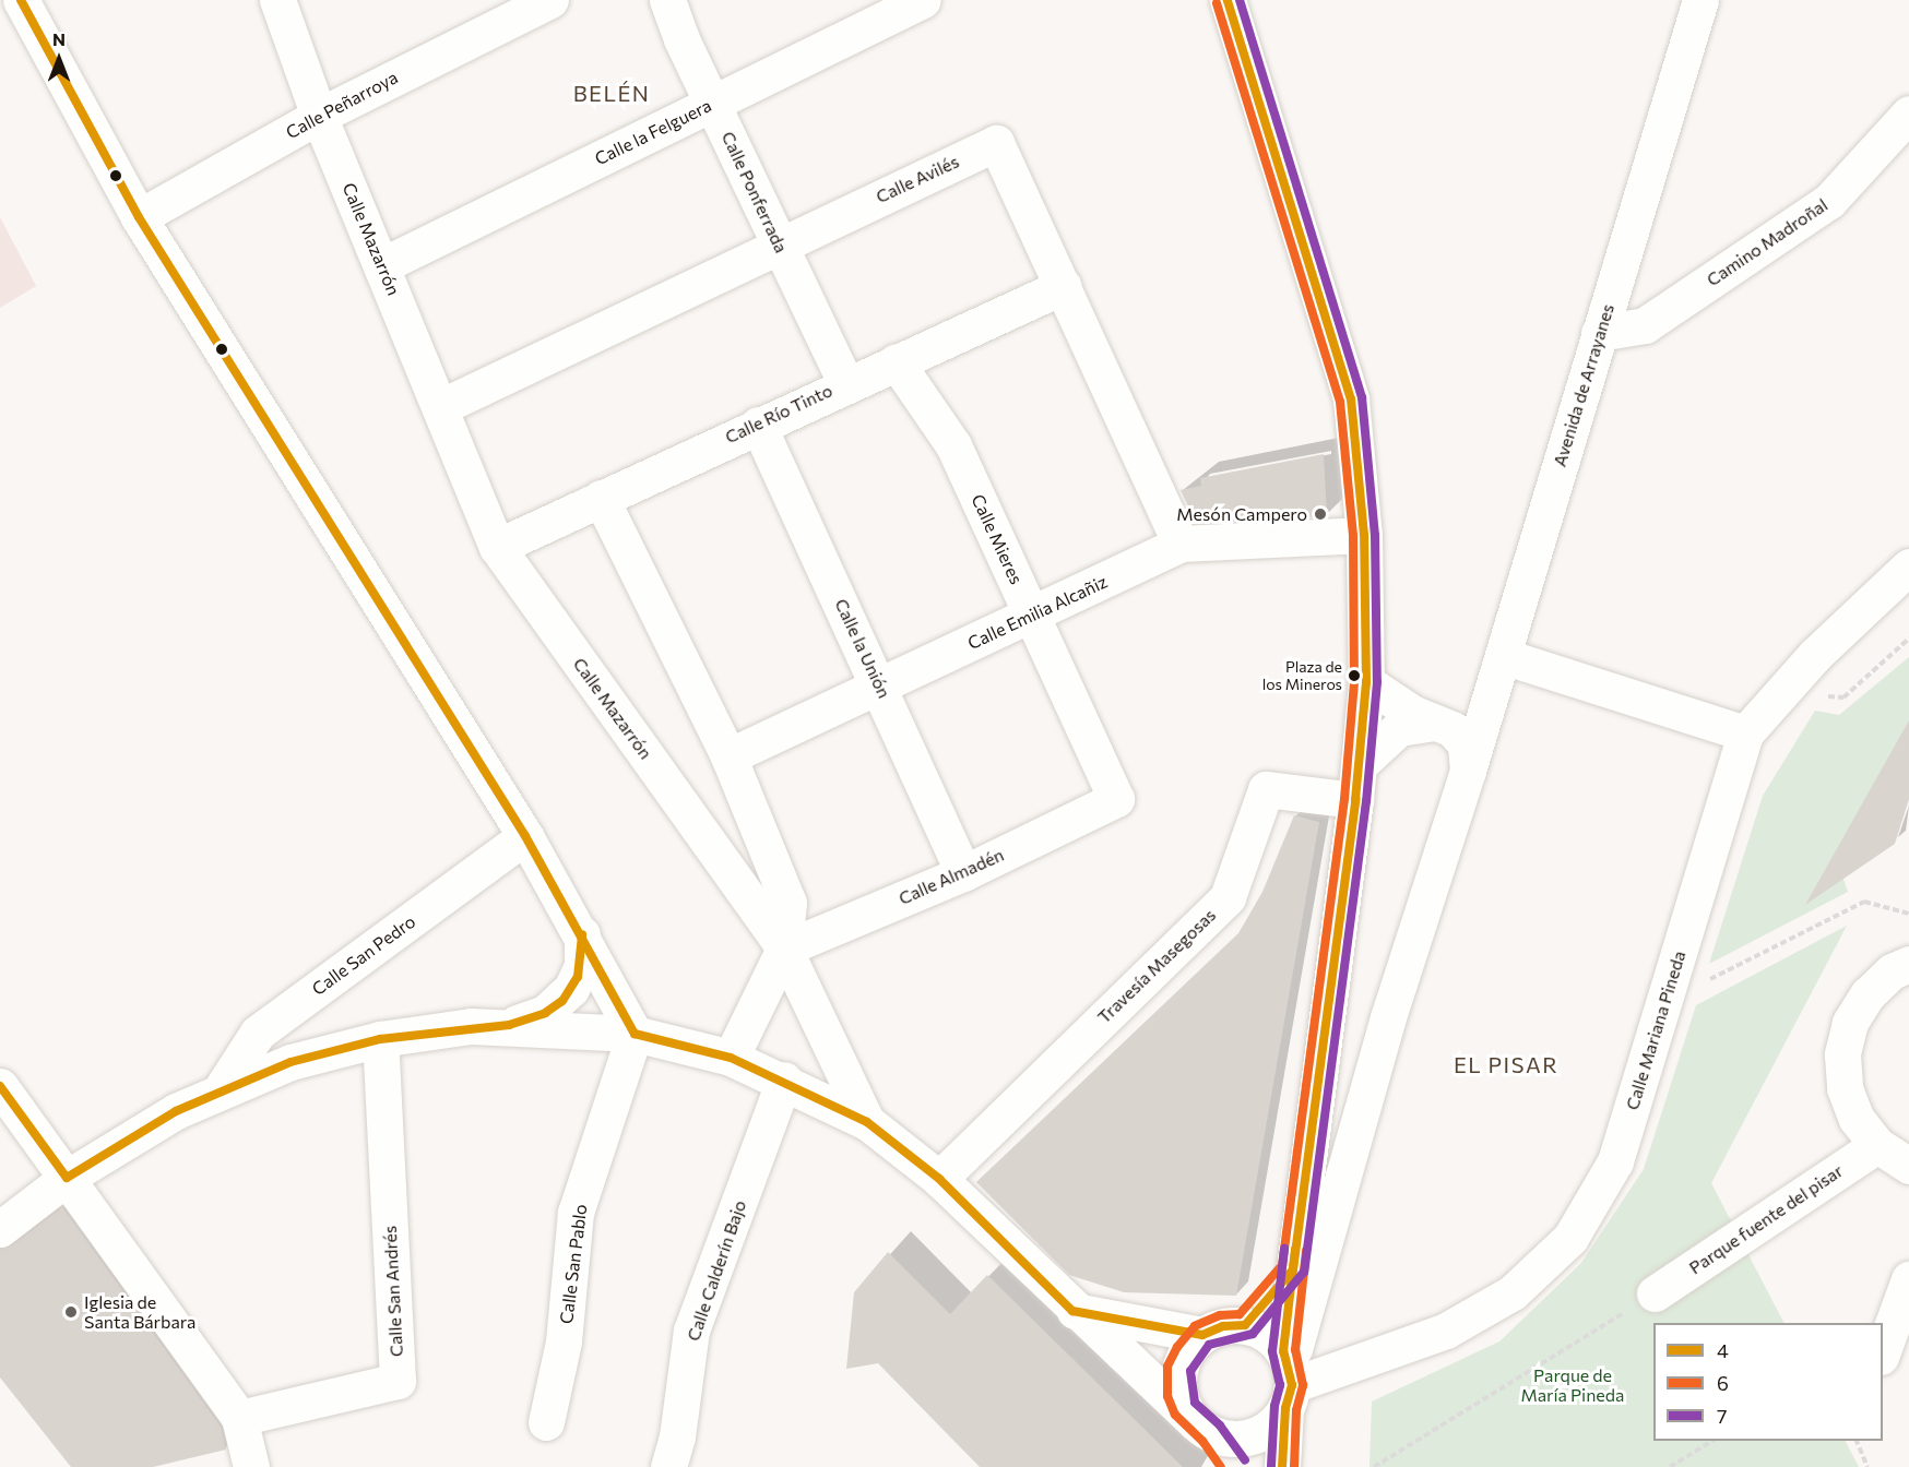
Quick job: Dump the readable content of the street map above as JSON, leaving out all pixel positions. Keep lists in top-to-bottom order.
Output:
{
  "streets": {
    "street": [
      "Calle Peñarroya",
      "Calle la Felguera",
      "Calle Avilés",
      "Calle Ponferrada",
      "Calle Mazarrón",
      "Camino Madroñal",
      "Avenida de Arrayanes",
      "Calle Río Tinto",
      "Calle Mieres",
      "Calle Emilia Alcañiz",
      "Calle la Unión",
      "Calle Almadén",
      "Calle San Pedro",
      "Travesía Masegosas",
      "Calle Mariana Pineda",
      "Parque fuente del pisar",
      "Calle San Pablo",
      "Calle Calderín Bajo",
      "Calle San Andrés"
    ]
  },
  "crossings": [
    ["Calle Peñarroya", "Calle Mazarrón"],
    ["Calle la Felguera", "Calle Ponferrada"],
    ["Calle la Felguera", "Calle Mazarrón"],
    ["Calle Avilés", "Calle Ponferrada"],
    ["Calle Avilés", "Calle Mazarrón"],
    ["Calle Avilés", "Calle Río Tinto"],
    ["Calle Avilés", "Calle Emilia Alcañiz"],
    ["Calle Ponferrada", "Calle Río Tinto"],
    ["Calle Mazarrón", "Calle Río Tinto"],
    ["Calle Mazarrón", "Calle Almadén"],
    ["Camino Madroñal", "Avenida de Arrayanes"],
    ["Calle Río Tinto", "Calle Mieres"],
    ["Calle Río Tinto", "Calle la Unión"],
    ["Calle Mieres", "Calle Emilia Alcañiz"],
    ["Calle Mieres", "Calle Almadén"],
    ["Calle Emilia Alcañiz", "Calle la Unión"],
    ["Calle la Unión", "Calle Almadén"]
  ],
  "districts": ["BELÉN", "EL PISAR"],
  "parks": ["Parque de María Pineda"],
  "places": ["Mesón Campero", "Plaza de los Mineros", "Iglesia de Santa Bárbara"],
  "lines": ["transit line 4", "transit line 7", "transit line 6"],
  "legend": ["4", "6", "7"],
  "north": "top"
}
